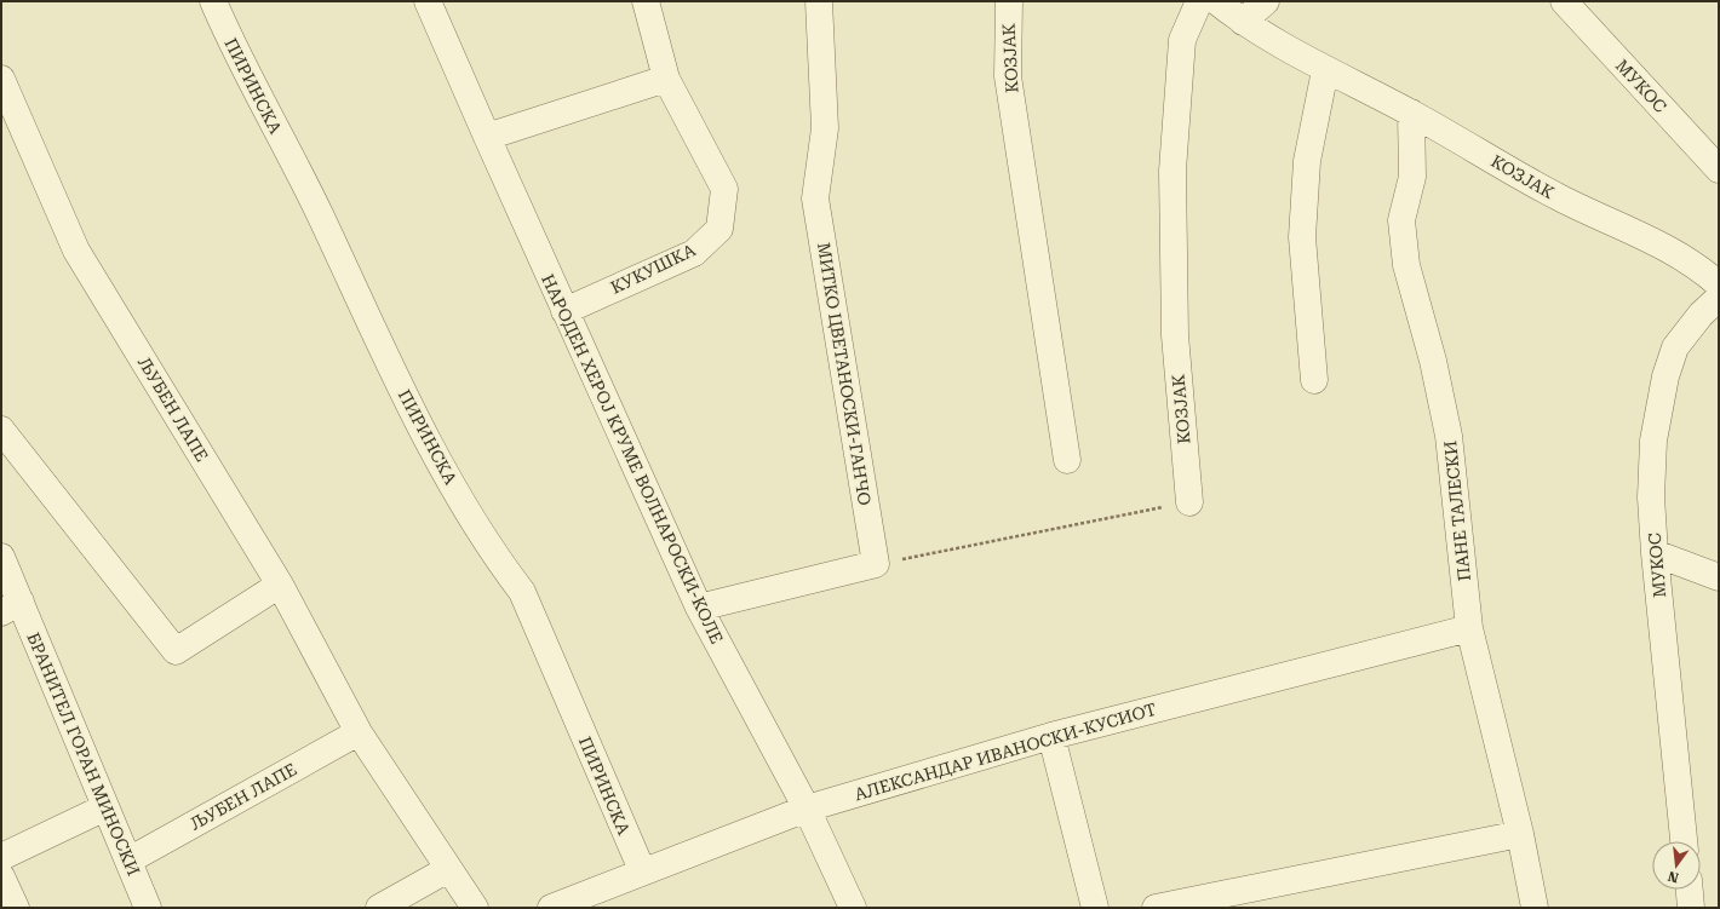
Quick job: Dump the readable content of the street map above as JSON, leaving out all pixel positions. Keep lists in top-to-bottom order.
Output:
{
  "streets": {
    "street": [
      "КОЗЈАК",
      "ПИРИНСКА",
      "МУКОС",
      "КУКУШКА",
      "МИТКО ЦВЕТАНОСКИ-ГАНЧО",
      "ЉУБЕН ЛАПЕ",
      "НАРОДЕН ХЕРОЈ КРУМЕ ВОЛНАРОСКИ-КОЛЕ",
      "ПАНЕ ТАЛЕСКИ",
      "АЛЕКСАНДАР ИВАНОСКИ-КУСИОТ",
      "БРАНИТЕЛ ГОРАН МИНОСКИ"
    ]
  },
  "crossings": [
    ["КОЗЈАК", "ПАНЕ ТАЛЕСКИ"],
    ["ПИРИНСКА", "АЛЕКСАНДАР ИВАНОСКИ-КУСИОТ"],
    ["КУКУШКА", "НАРОДЕН ХЕРОЈ КРУМЕ ВОЛНАРОСКИ-КОЛЕ"],
    ["ЉУБЕН ЛАПЕ", "БРАНИТЕЛ ГОРАН МИНОСКИ"],
    ["НАРОДЕН ХЕРОЈ КРУМЕ ВОЛНАРОСКИ-КОЛЕ", "АЛЕКСАНДАР ИВАНОСКИ-КУСИОТ"],
    ["ПАНЕ ТАЛЕСКИ", "АЛЕКСАНДАР ИВАНОСКИ-КУСИОТ"]
  ],
  "north": "bottom"
}
